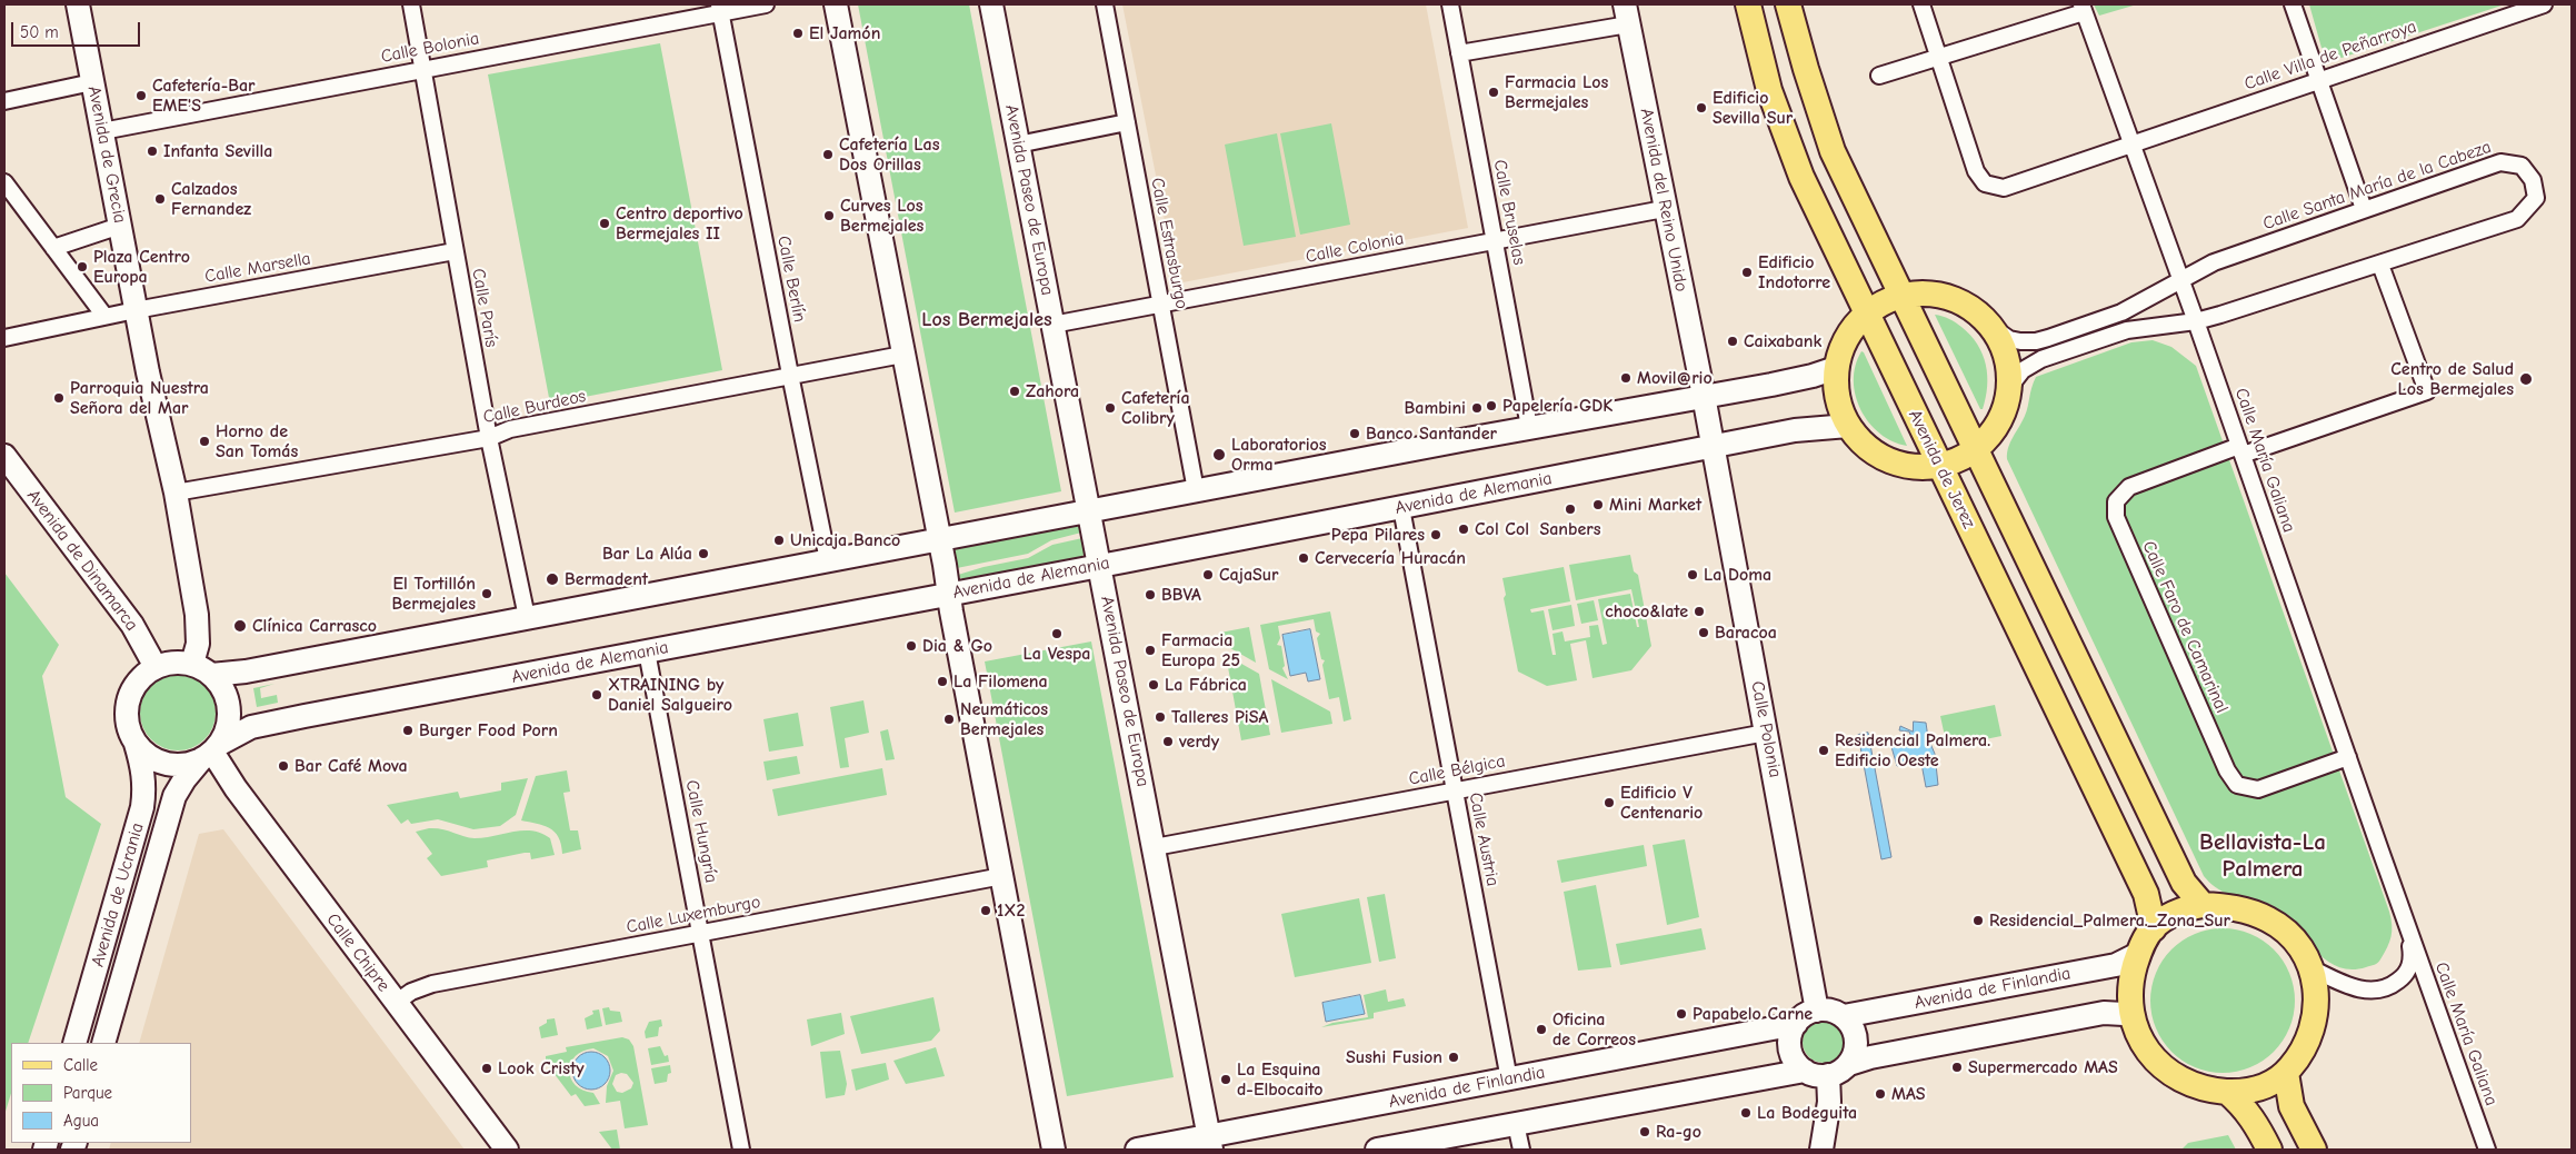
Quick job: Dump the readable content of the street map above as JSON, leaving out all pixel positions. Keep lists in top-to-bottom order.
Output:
{
  "streets": {
    "main road": [
      "Avenida de Grecia",
      "Avenida Paseo de Europa",
      "Avenida del Reino Unido",
      "Avenida de Jerez",
      "Avenida de Alemania",
      "Avenida de Dinamarca",
      "Calle Polonia",
      "Avenida de Ucrania",
      "Calle Chipre",
      "Avenida de Finlandia"
    ],
    "street": [
      "Calle Bolonia",
      "Calle Villa de Peñarroya",
      "Calle Santa María de la Cabeza",
      "Calle Bruselas",
      "Calle Estrasburgo",
      "Calle Colonia",
      "Calle Marsella",
      "Calle Berlín",
      "Calle París",
      "Calle Burdeos",
      "Calle María Galiana",
      "Calle Faro de Camarinal",
      "Calle Bélgica",
      "Calle Hungría",
      "Calle Austria",
      "Calle Luxemburgo"
    ]
  },
  "crossings": [
    ["Calle Bolonia", "Avenida de Grecia"],
    ["Calle Bolonia", "Calle Berlín"],
    ["Calle Bolonia", "Calle París"],
    ["Calle Villa de Peñarroya", "Calle María Galiana"],
    ["Avenida de Grecia", "Calle Marsella"],
    ["Avenida de Grecia", "Calle Burdeos"],
    ["Avenida de Grecia", "Avenida de Alemania"],
    ["Avenida de Grecia", "Avenida de Dinamarca"],
    ["Avenida de Grecia", "Avenida de Ucrania"],
    ["Avenida de Grecia", "Calle Chipre"],
    ["Calle Santa María de la Cabeza", "Calle María Galiana"],
    ["Avenida Paseo de Europa", "Calle Colonia"],
    ["Avenida Paseo de Europa", "Avenida de Alemania"],
    ["Avenida Paseo de Europa", "Calle Bélgica"],
    ["Avenida Paseo de Europa", "Avenida de Finlandia"],
    ["Avenida del Reino Unido", "Calle Colonia"],
    ["Avenida del Reino Unido", "Avenida de Alemania"],
    ["Avenida del Reino Unido", "Calle Polonia"],
    ["Calle Bruselas", "Calle Colonia"],
    ["Calle Estrasburgo", "Calle Colonia"],
    ["Calle Marsella", "Calle París"],
    ["Calle Berlín", "Calle Burdeos"],
    ["Calle París", "Calle Burdeos"],
    ["Calle María Galiana", "Avenida de Jerez"],
    ["Calle María Galiana", "Calle Faro de Camarinal"],
    ["Calle María Galiana", "Avenida de Finlandia"],
    ["Avenida de Jerez", "Avenida de Finlandia"],
    ["Avenida de Alemania", "Avenida de Dinamarca"],
    ["Avenida de Alemania", "Calle Polonia"],
    ["Avenida de Alemania", "Calle Hungría"],
    ["Avenida de Alemania", "Calle Austria"],
    ["Avenida de Alemania", "Avenida de Ucrania"],
    ["Avenida de Alemania", "Calle Chipre"],
    ["Avenida de Dinamarca", "Avenida de Ucrania"],
    ["Avenida de Dinamarca", "Calle Chipre"],
    ["Calle Polonia", "Calle Bélgica"],
    ["Calle Polonia", "Avenida de Finlandia"],
    ["Calle Bélgica", "Calle Austria"],
    ["Calle Hungría", "Calle Luxemburgo"],
    ["Calle Austria", "Avenida de Finlandia"],
    ["Avenida de Ucrania", "Calle Chipre"],
    ["Calle Luxemburgo", "Calle Chipre"]
  ],
  "districts": ["Los Bermejales", "Bellavista-La Palmera"],
  "places": [
    "El Jamón",
    "Farmacia Los Bermejales",
    "Cafetería-Bar EME'S",
    "Edificio Sevilla Sur",
    "Infanta Sevilla",
    "Cafetería Las Dos Orillas",
    "Calzados Fernandez",
    "Curves Los Bermejales",
    "Centro deportivo Bermejales II",
    "Plaza Centro Europa",
    "Edificio Indotorre",
    "Caixabank",
    "Movil@rio",
    "Centro de Salud Los Bermejales",
    "Zahora",
    "Parroquia Nuestra Señora del Mar",
    "Papelería GDK",
    "Cafetería Colibry",
    "Bambini",
    "Banco Santander",
    "Horno de San Tomás",
    "Laboratorios Orma",
    "Mini Market",
    "Sanbers",
    "Col Col",
    "Pepa Pilares",
    "Unicaja Banco",
    "Bar La Alúa",
    "Cervecería Huracán",
    "CajaSur",
    "La Doma",
    "Bermadent",
    "El Tortillón Bermejales",
    "BBVA",
    "choco&late",
    "Clínica Carrasco",
    "Baracoa",
    "La Vespa",
    "Dia & Go",
    "Farmacia Europa 25",
    "La Filomena",
    "La Fábrica",
    "XTRAINING by Daniel Salgueiro",
    "Talleres PiSA",
    "Neumáticos Bermejales",
    "Burger Food Porn",
    "verdy",
    "Residencial Palmera. Edificio Oeste",
    "Bar Café Mova",
    "Edificio V Centenario",
    "1X2",
    "Residencial_Palmera._Zona_Sur",
    "Papabelo Carne",
    "Oficina de Correos",
    "Sushi Fusion",
    "Supermercado MAS",
    "Look Cristy",
    "La Esquina d-Elbocaito",
    "MAS",
    "La Bodeguita",
    "Ra-go"
  ],
  "legend": ["Calle", "Parque", "Agua"],
  "scale_bar": "50 m"
}
